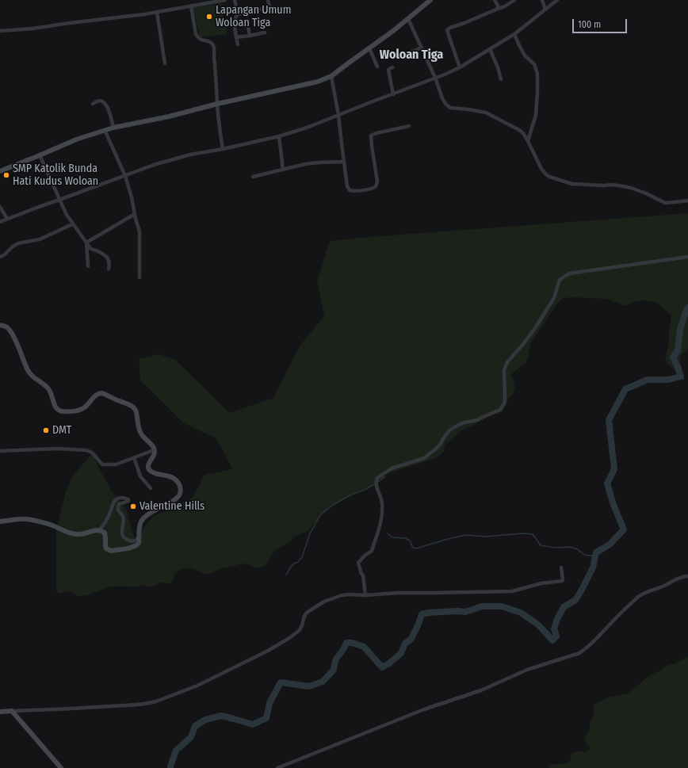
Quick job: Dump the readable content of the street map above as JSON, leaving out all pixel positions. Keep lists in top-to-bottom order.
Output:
{
  "districts": ["Woloan Tiga"],
  "places": [
    "Lapangan Umum Woloan Tiga",
    "SMP Katolik Bunda Hati Kudus Woloan",
    "DMT",
    "Valentine Hills"
  ],
  "scale_bar": "100 m"
}
